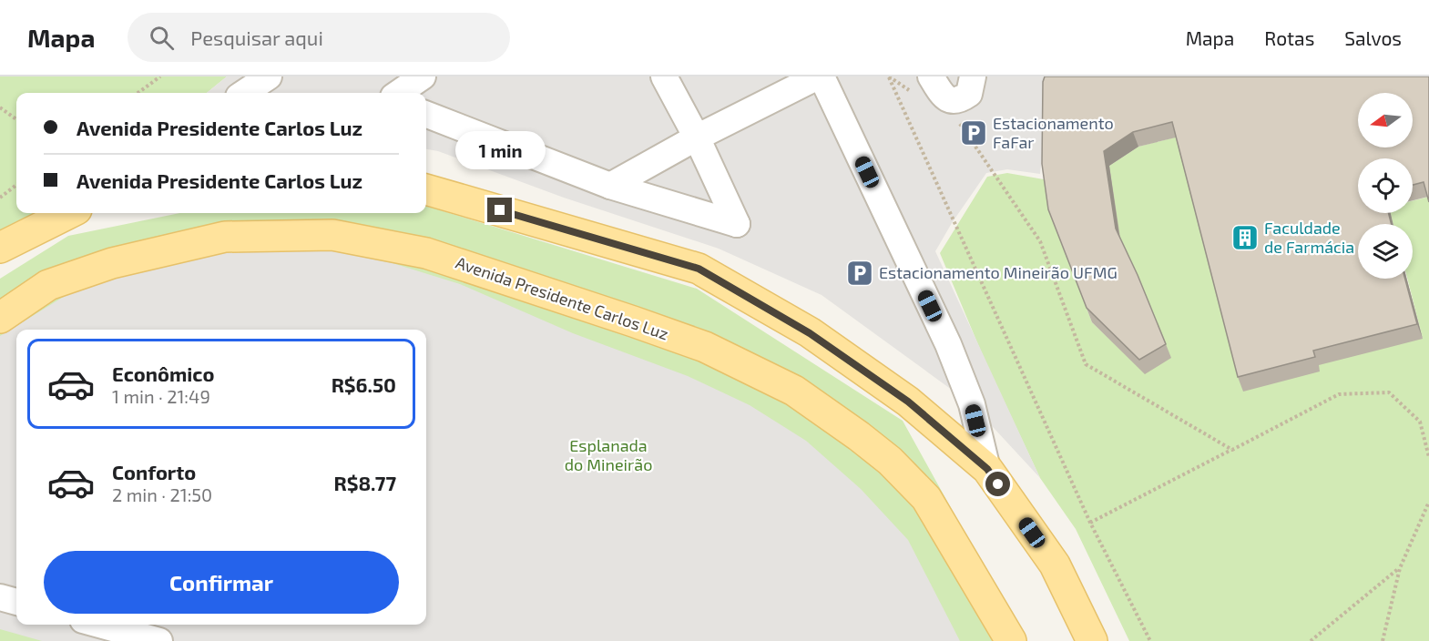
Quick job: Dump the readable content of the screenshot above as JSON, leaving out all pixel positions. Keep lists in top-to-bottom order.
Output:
{
  "streets": {
    "main road": ["Avenida Presidente Carlos Luz"]
  },
  "parks": ["Esplanada do Mineirão"],
  "places": {
    "parking": ["Estacionamento FaFar", "Estacionamento Mineirão UFMG"],
    "building": ["Faculdade de Farmácia"]
  },
  "north": "left",
  "page": {
    "header": "Mapa",
    "search": "Pesquisar aqui",
    "nav": ["Mapa", "Rotas", "Salvos"],
    "banner": ["Avenida Presidente Carlos Luz", "Avenida Presidente Carlos Luz"],
    "bubble": "1 min",
    "list": [
      {
        "name": "Econômico",
        "note": "1 min · 21:49",
        "value": "R$6.50"
      },
      {
        "name": "Conforto",
        "note": "2 min · 21:50",
        "value": "R$8.77"
      }
    ],
    "buttons": "Confirmar"
  }
}
